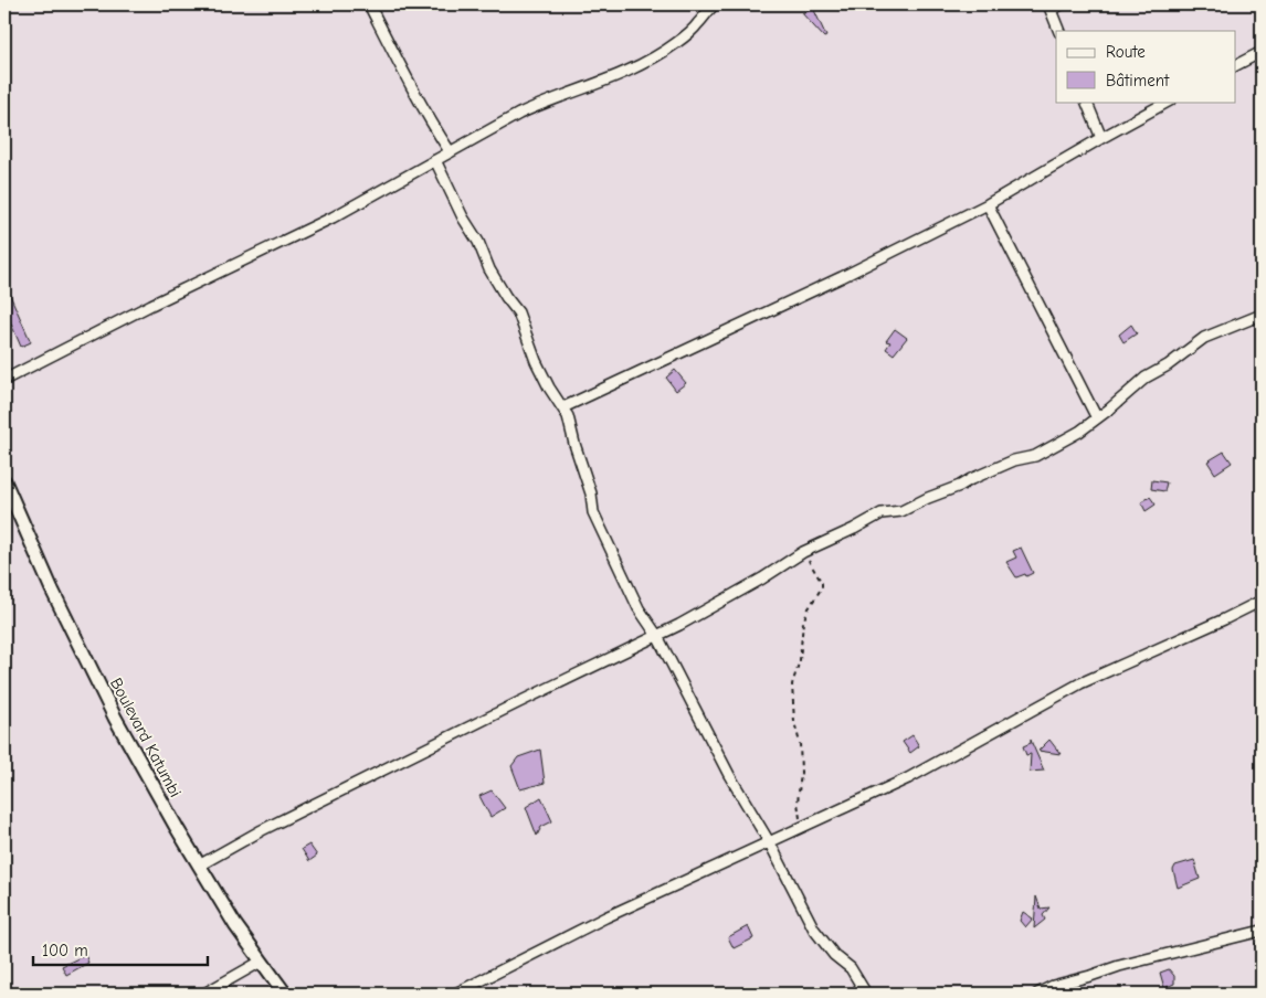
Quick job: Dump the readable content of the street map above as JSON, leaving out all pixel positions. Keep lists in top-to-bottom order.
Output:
{
  "streets": {
    "street": ["Boulevard Katumbi"]
  },
  "legend": ["Route", "Bâtiment"],
  "scale_bar": "100 m"
}
